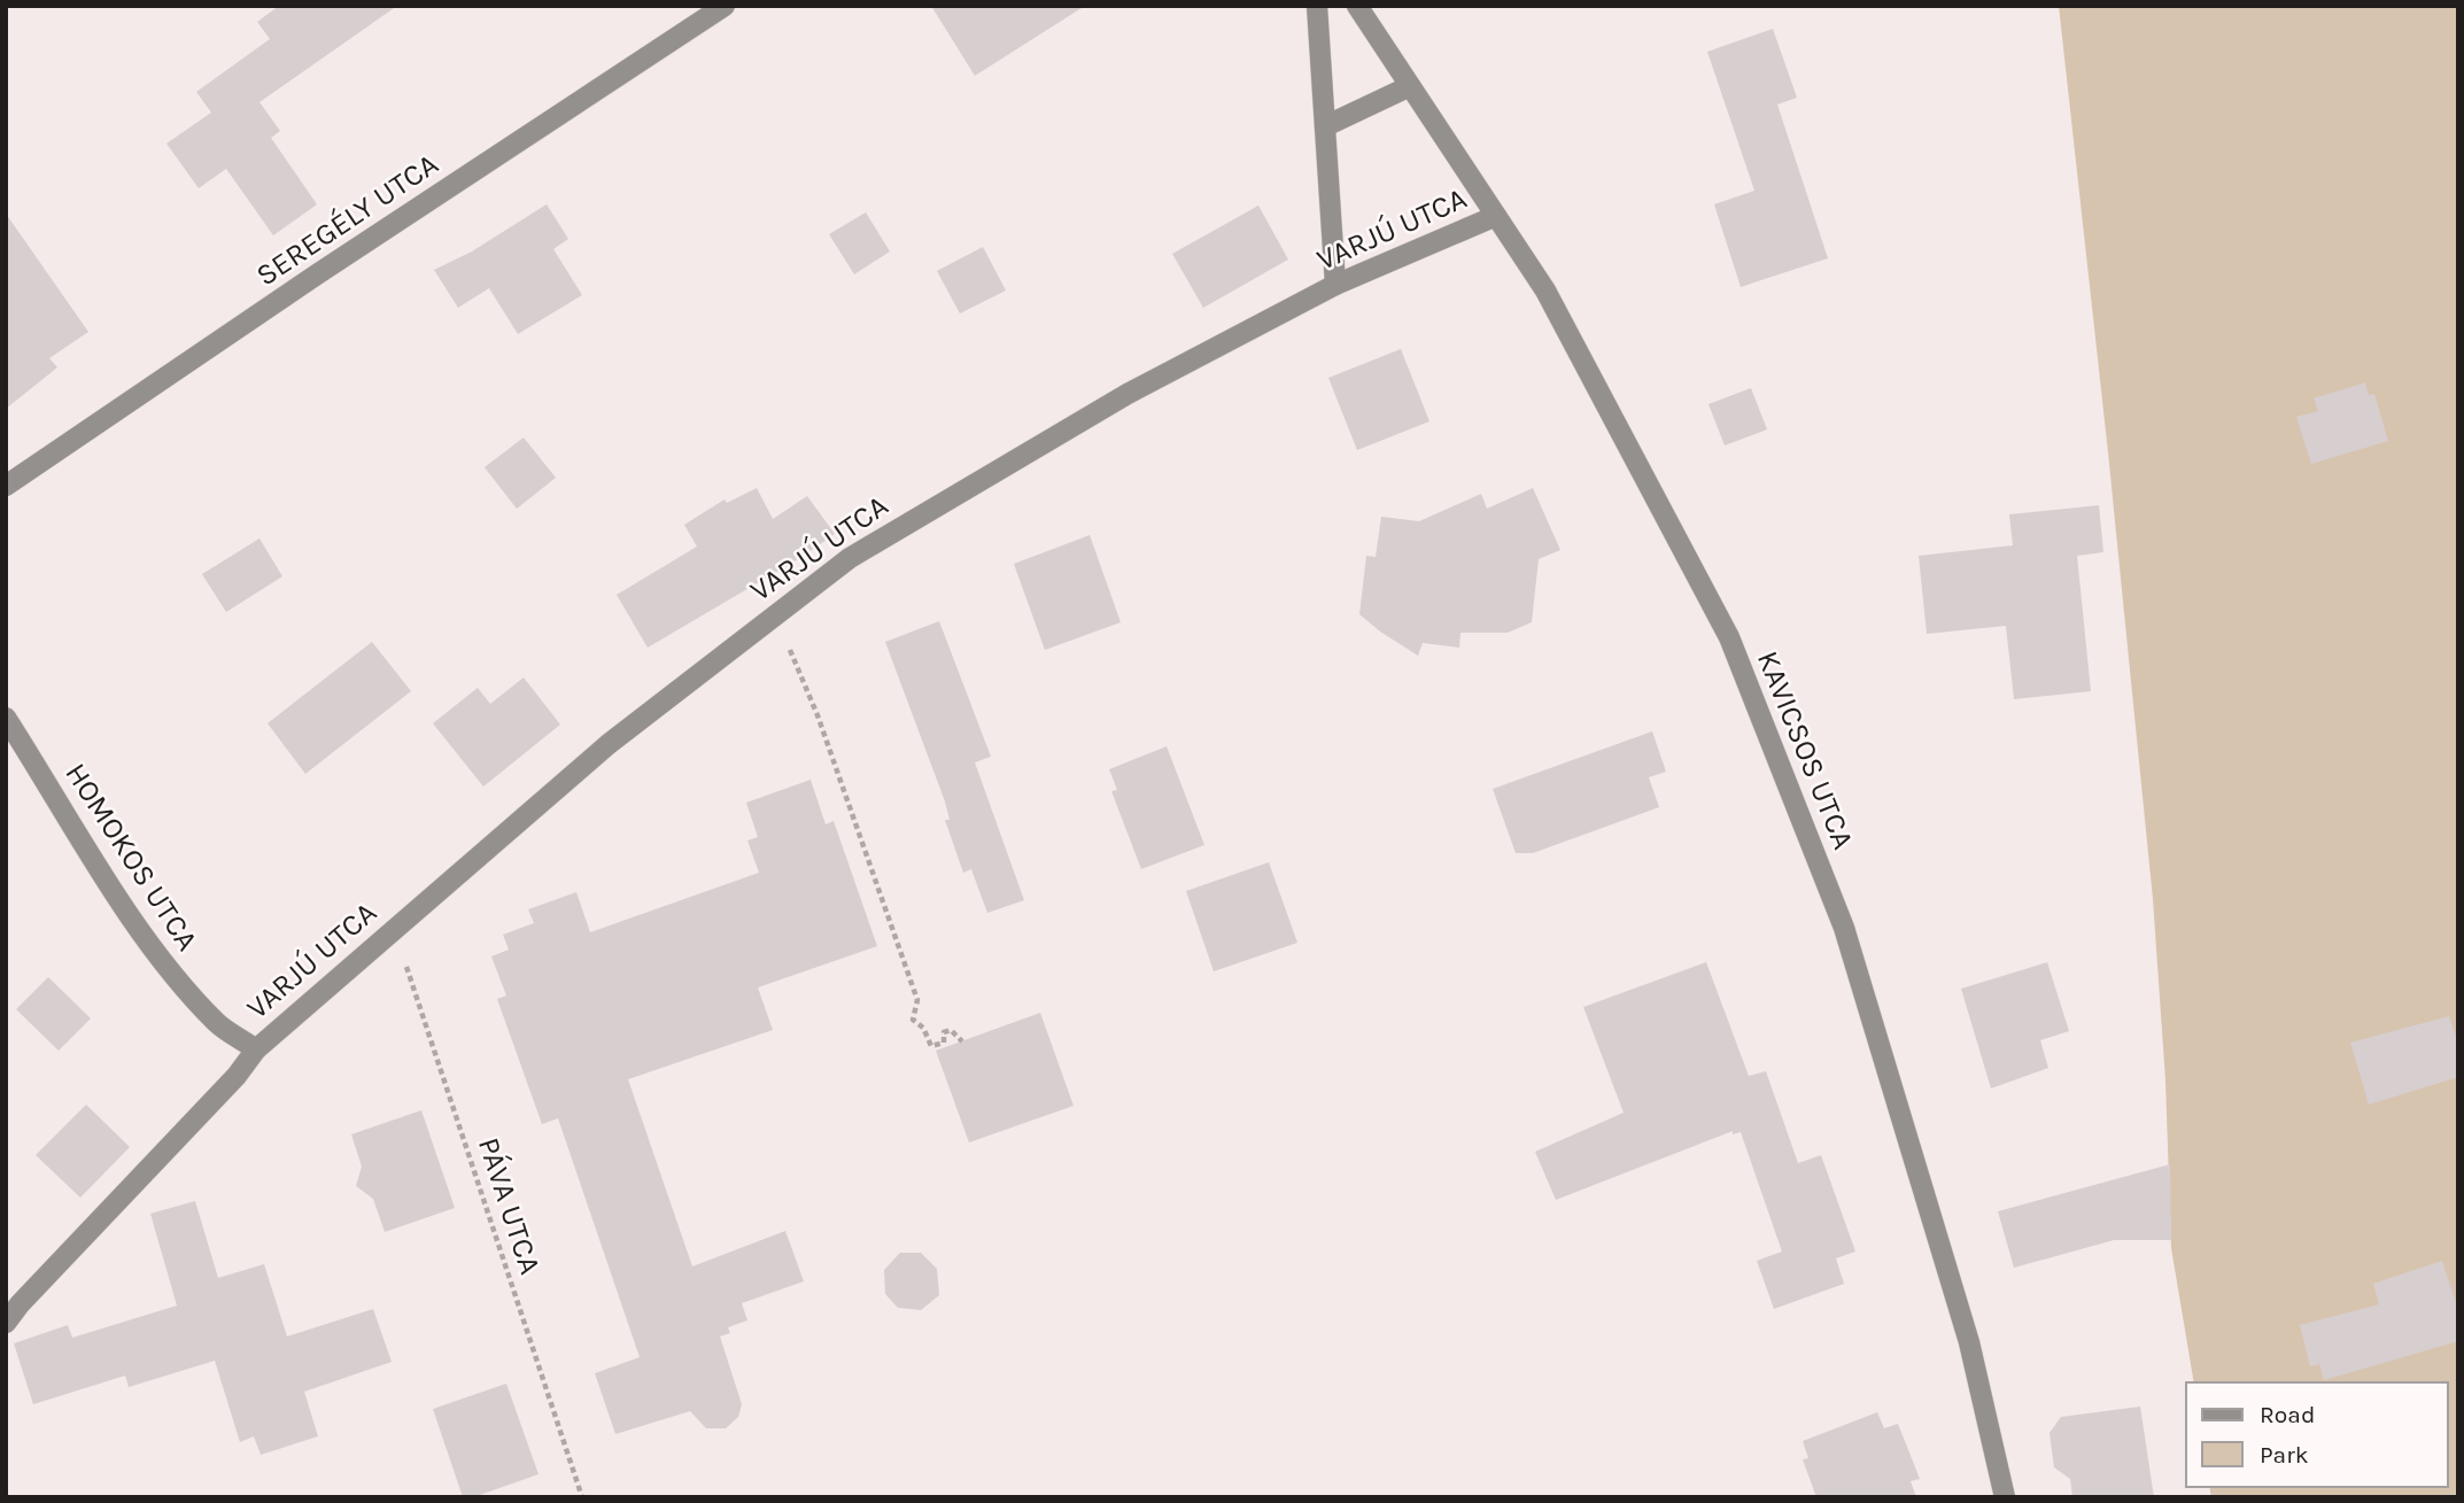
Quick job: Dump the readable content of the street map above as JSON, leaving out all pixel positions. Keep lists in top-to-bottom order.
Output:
{
  "streets": {
    "street": [
      "SEREGÉLY UTCA",
      "VARJÚ UTCA",
      "KAVICSOS UTCA",
      "HOMOKOS UTCA"
    ],
    "path": ["PÁVA UTCA"]
  },
  "crossings": [
    ["VARJÚ UTCA", "KAVICSOS UTCA"],
    ["VARJÚ UTCA", "HOMOKOS UTCA"],
    ["VARJÚ UTCA", "PÁVA UTCA"]
  ],
  "legend": ["Road", "Park"]
}
